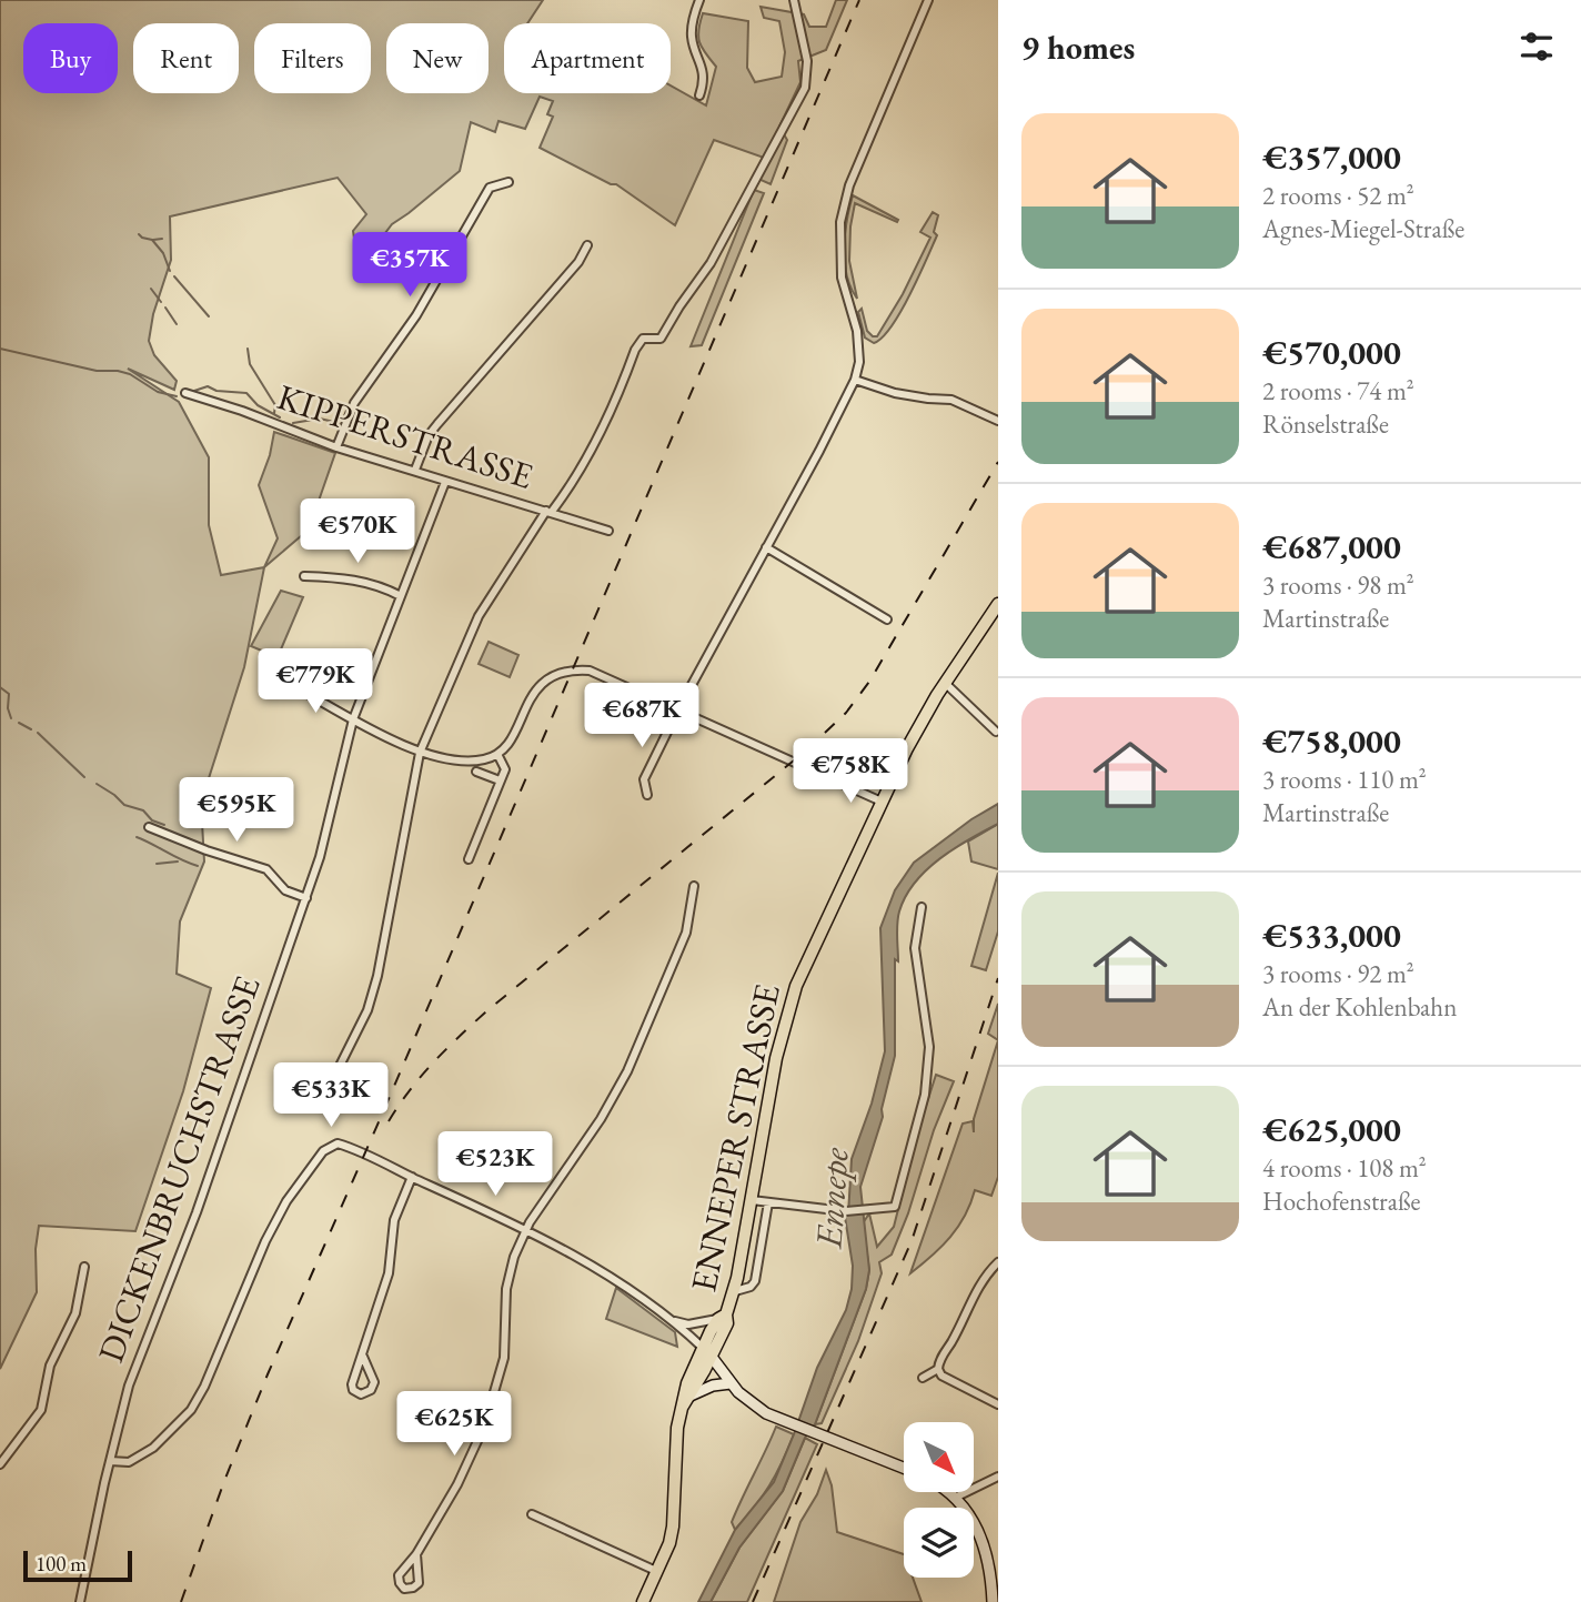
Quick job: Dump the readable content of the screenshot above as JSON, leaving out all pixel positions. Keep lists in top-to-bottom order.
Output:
{
  "streets": {
    "main road": ["ENNEPER STRASSE"],
    "street": ["KIPPERSTRASSE", "DICKENBRUCHSTRASSE"]
  },
  "crossings": [
    ["KIPPERSTRASSE", "DICKENBRUCHSTRASSE"]
  ],
  "water": ["Ennepe"],
  "scale_bar": "100 m",
  "north": "bottom right",
  "page": {
    "heading": "9 homes",
    "chip": [
      "Buy",
      "Rent",
      "Filters",
      "New",
      "Apartment"
    ],
    "list": [
      {
        "name": "€357,000",
        "note": "2 rooms · 52 m² · Agnes-Miegel-Straße"
      },
      {
        "name": "€570,000",
        "note": "2 rooms · 74 m² · Rönselstraße"
      },
      {
        "name": "€687,000",
        "note": "3 rooms · 98 m² · Martinstraße"
      },
      {
        "name": "€758,000",
        "note": "3 rooms · 110 m² · Martinstraße"
      },
      {
        "name": "€533,000",
        "note": "3 rooms · 92 m² · An der Kohlenbahn"
      },
      {
        "name": "€625,000",
        "note": "4 rooms · 108 m² · Hochofenstraße"
      }
    ],
    "price": [
      "€357K",
      "€570K",
      "€779K",
      "€687K",
      "€758K",
      "€595K",
      "€533K",
      "€523K",
      "€625K"
    ],
    "scale": "100 m"
  }
}
